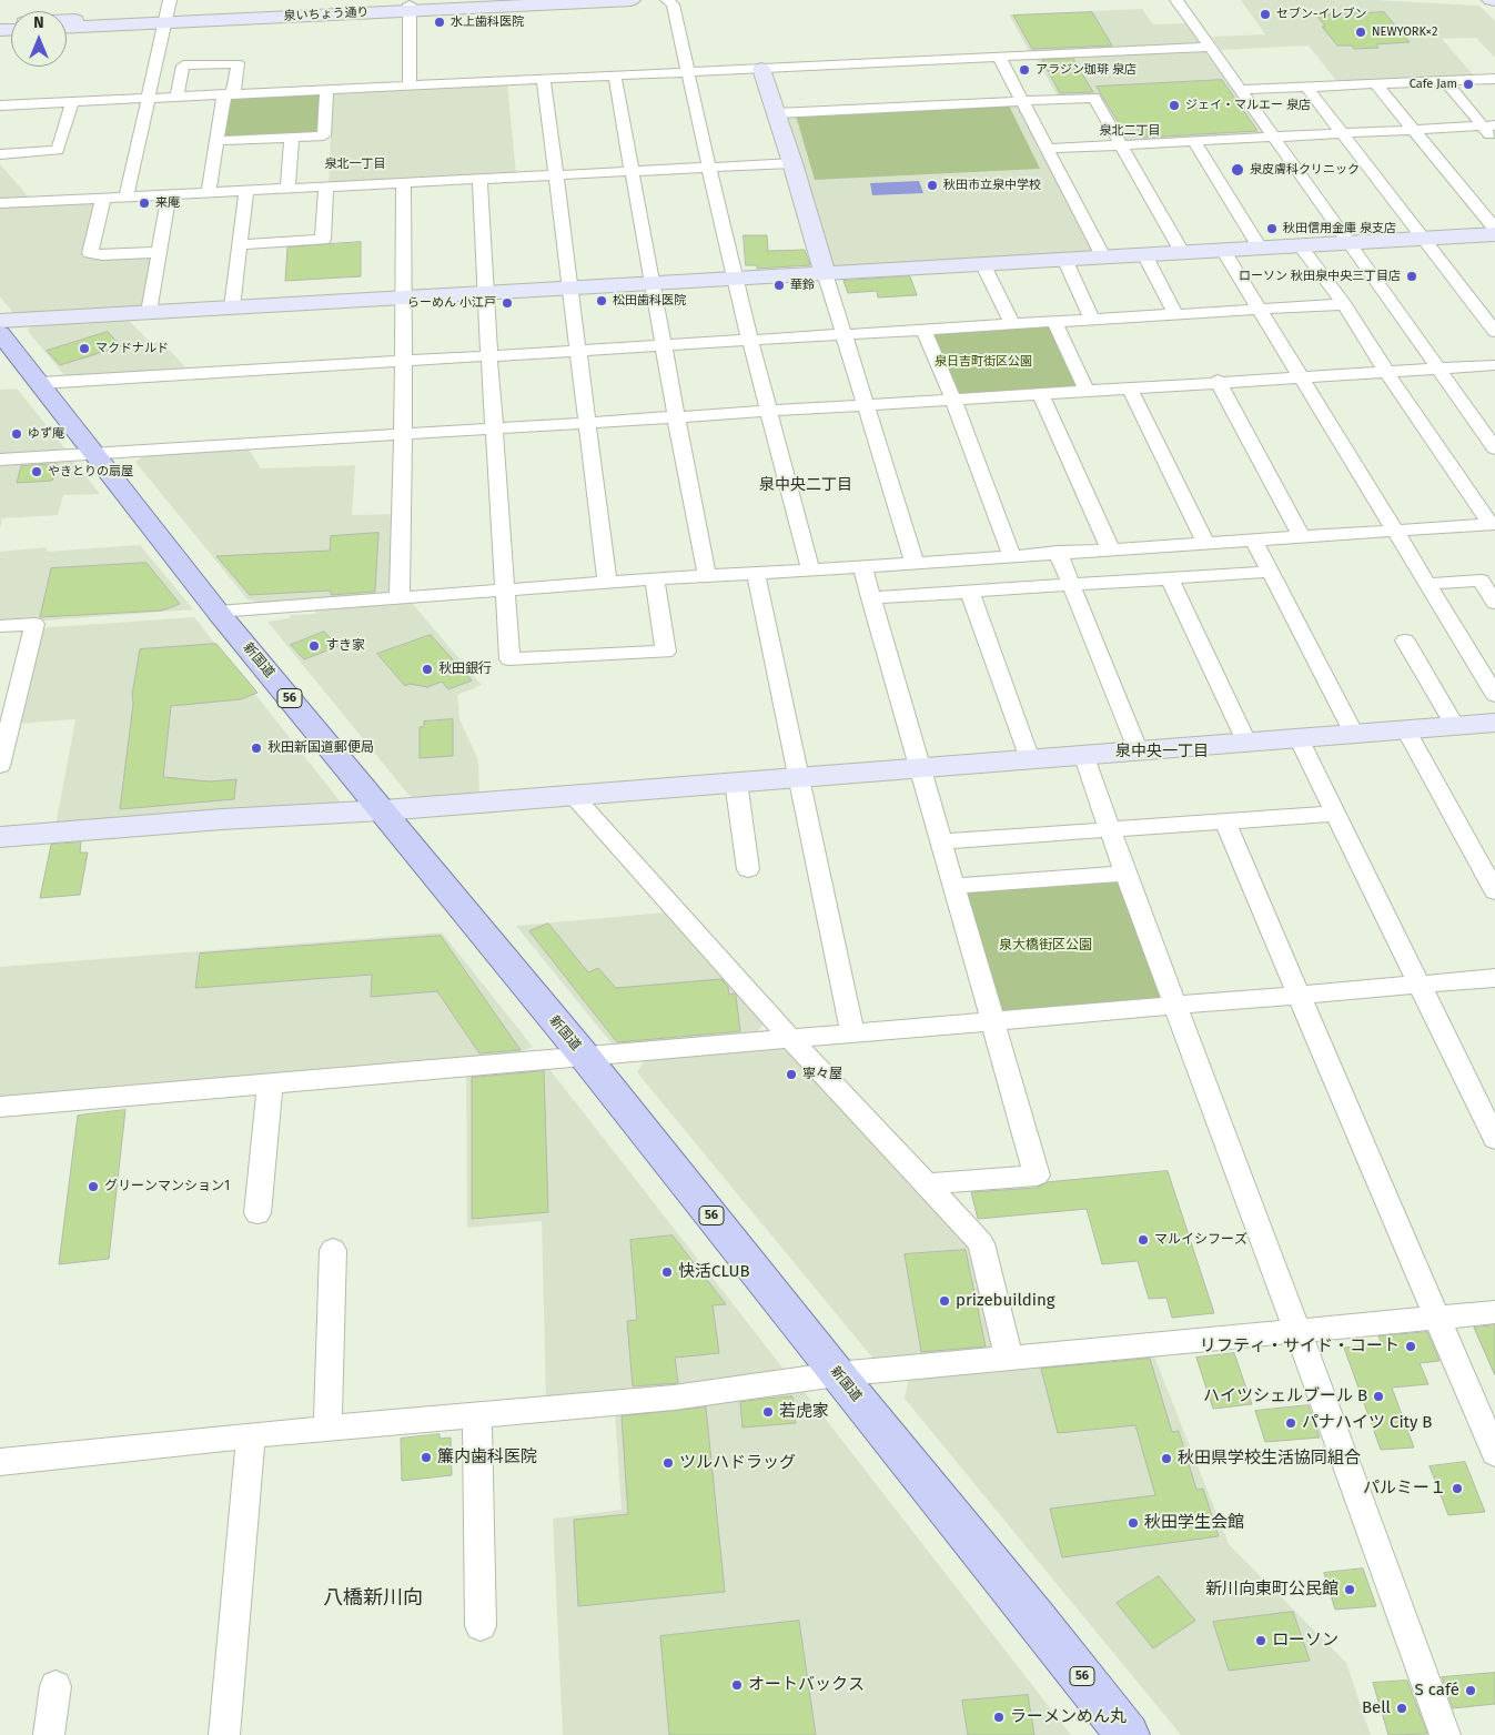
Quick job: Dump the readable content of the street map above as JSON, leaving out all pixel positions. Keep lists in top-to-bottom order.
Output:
{
  "streets": {
    "main road": ["新国道", "56"],
    "street": ["泉いちょう通り"]
  },
  "districts": [
    "泉北二丁目",
    "泉北一丁目",
    "泉中央二丁目",
    "泉中央一丁目",
    "八橋新川向"
  ],
  "parks": ["泉日吉町街区公園", "泉大橋街区公園"],
  "places": [
    "セブン-イレブン",
    "水上歯科医院",
    "NEWYORK×2",
    "アラジン珈琲 泉店",
    "Cafe Jam",
    "ジェイ・マルエー 泉店",
    "泉皮膚科クリニック",
    "秋田市立泉中学校",
    "来庵",
    "秋田信用金庫 泉支店",
    "ローソン 秋田泉中央三丁目店",
    "華鈴",
    "松田歯科医院",
    "らーめん 小江戸",
    "マクドナルド",
    "ゆず庵",
    "やきとりの扇屋",
    "すき家",
    "秋田銀行",
    "秋田新国道郵便局",
    "寧々屋",
    "グリーンマンション1",
    "マルイシフーズ",
    "快活CLUB",
    "prizebuilding",
    "リフティ・サイド・コート",
    "ハイツシェルブール B",
    "若虎家",
    "パナハイツ City B",
    "簾内歯科医院",
    "秋田県学校生活協同組合",
    "ツルハドラッグ",
    "パルミー１",
    "秋田学生会館",
    "新川向東町公民館",
    "ローソン",
    "オートバックス",
    "S café",
    "Bell",
    "ラーメンめん丸"
  ],
  "north": "top"
}
